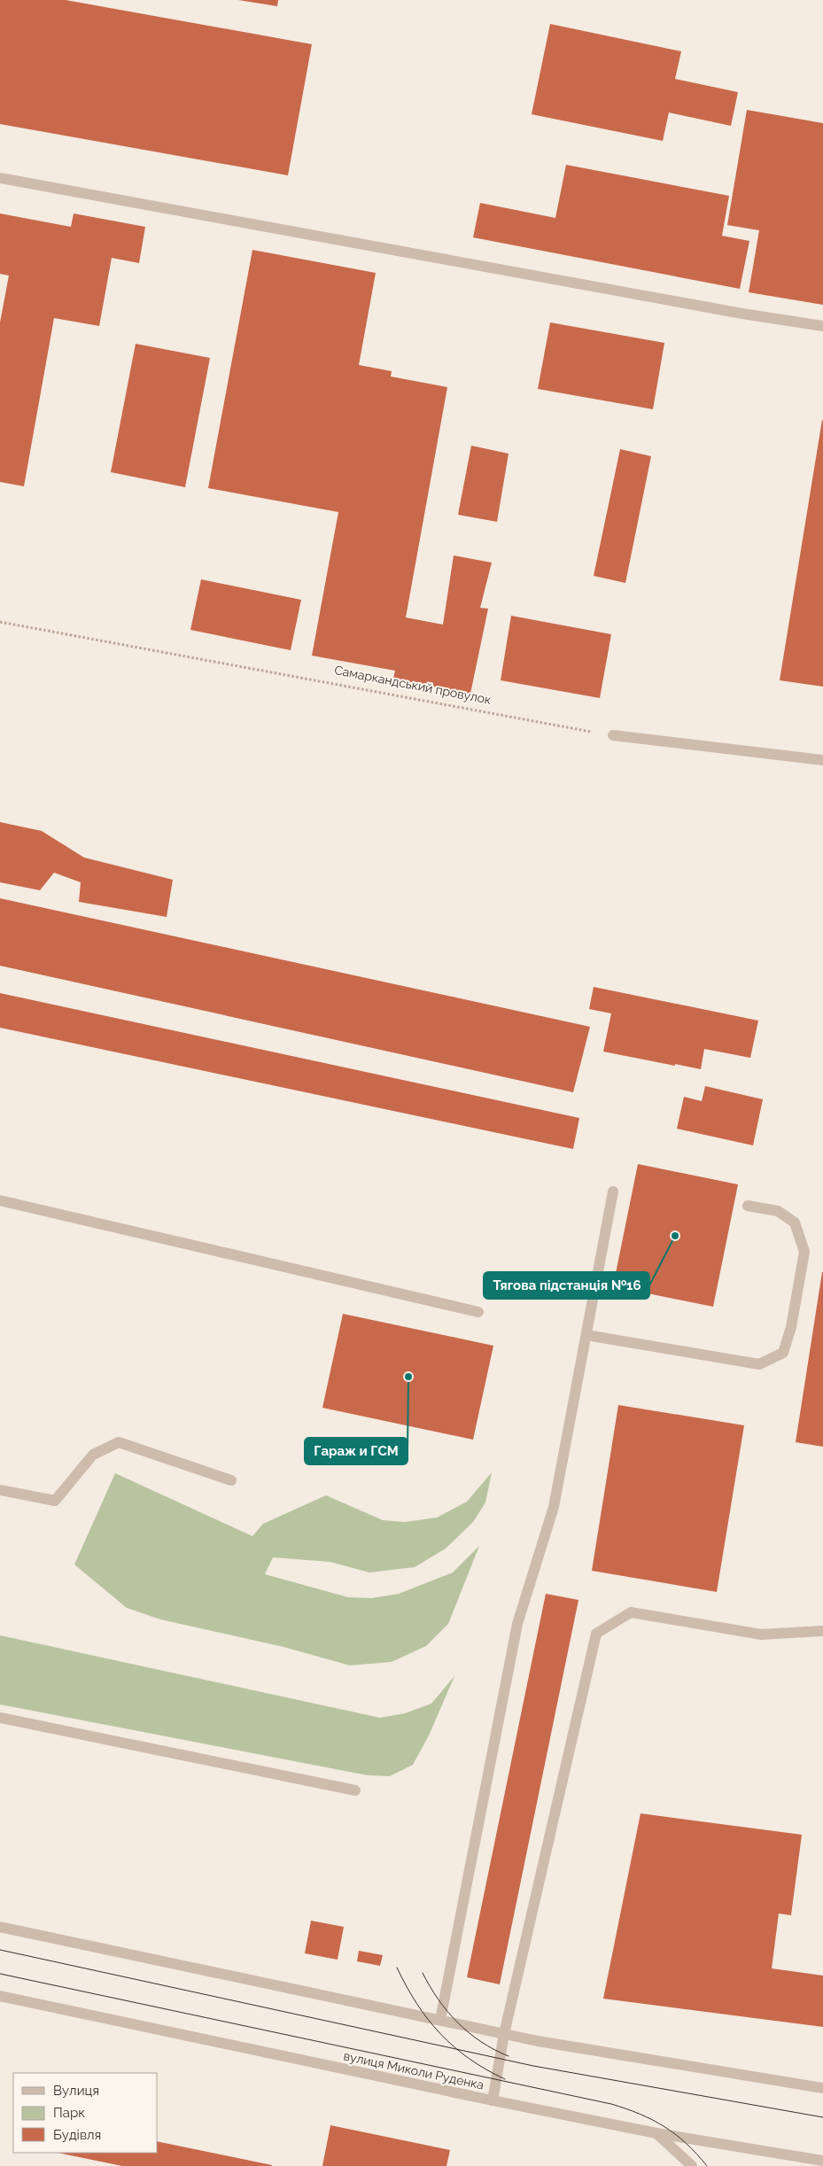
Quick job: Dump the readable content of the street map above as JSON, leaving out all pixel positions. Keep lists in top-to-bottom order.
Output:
{
  "streets": {
    "street": ["вулиця Миколи Руденка"],
    "path": ["Самаркандський провулок"]
  },
  "places": ["Тягова пiдстанцiя №16", "Гараж и ГСМ"],
  "legend": ["Вулиця", "Парк", "Будівля"]
}
